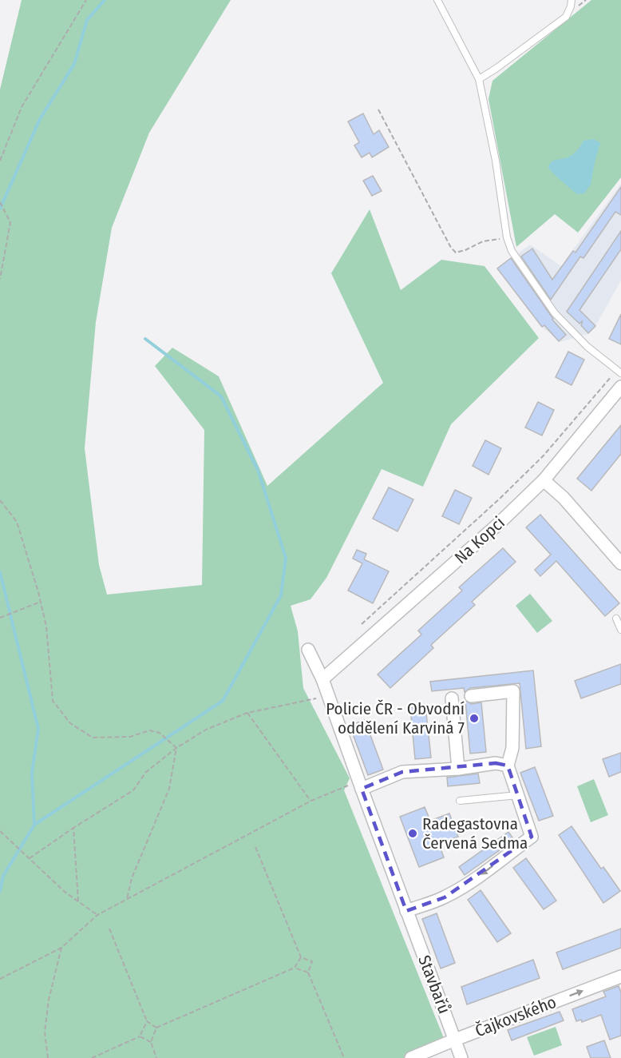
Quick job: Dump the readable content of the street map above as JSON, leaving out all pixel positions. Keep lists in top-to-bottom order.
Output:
{
  "streets": {
    "street": ["Na Kopci", "Stavbařů", "Čajkovského"]
  },
  "crossings": [
    ["Na Kopci", "Stavbařů"],
    ["Stavbařů", "Čajkovského"]
  ],
  "one_way": ["Čajkovského"],
  "places": ["Policie ČR - Obvodní oddělení Karviná 7", "Radegastovna Červená Sedma"]
}
